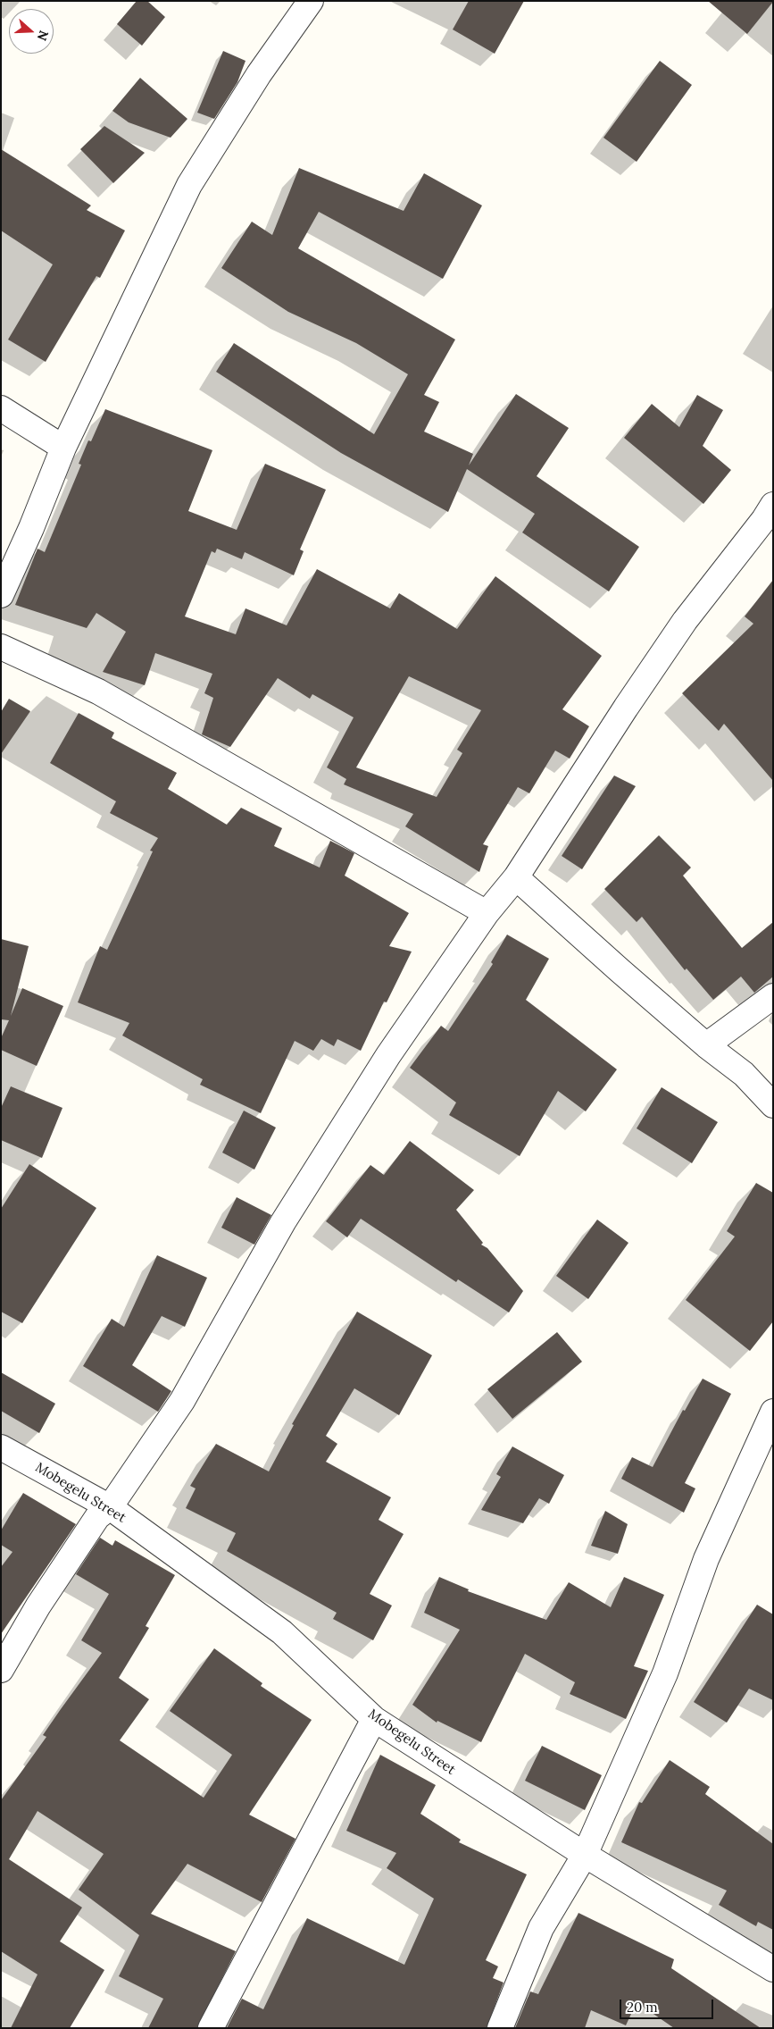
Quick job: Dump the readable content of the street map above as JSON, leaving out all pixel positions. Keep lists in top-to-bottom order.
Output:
{
  "streets": {
    "street": ["Mobegelu Street"]
  },
  "scale_bar": "20 m",
  "north": "right"
}
